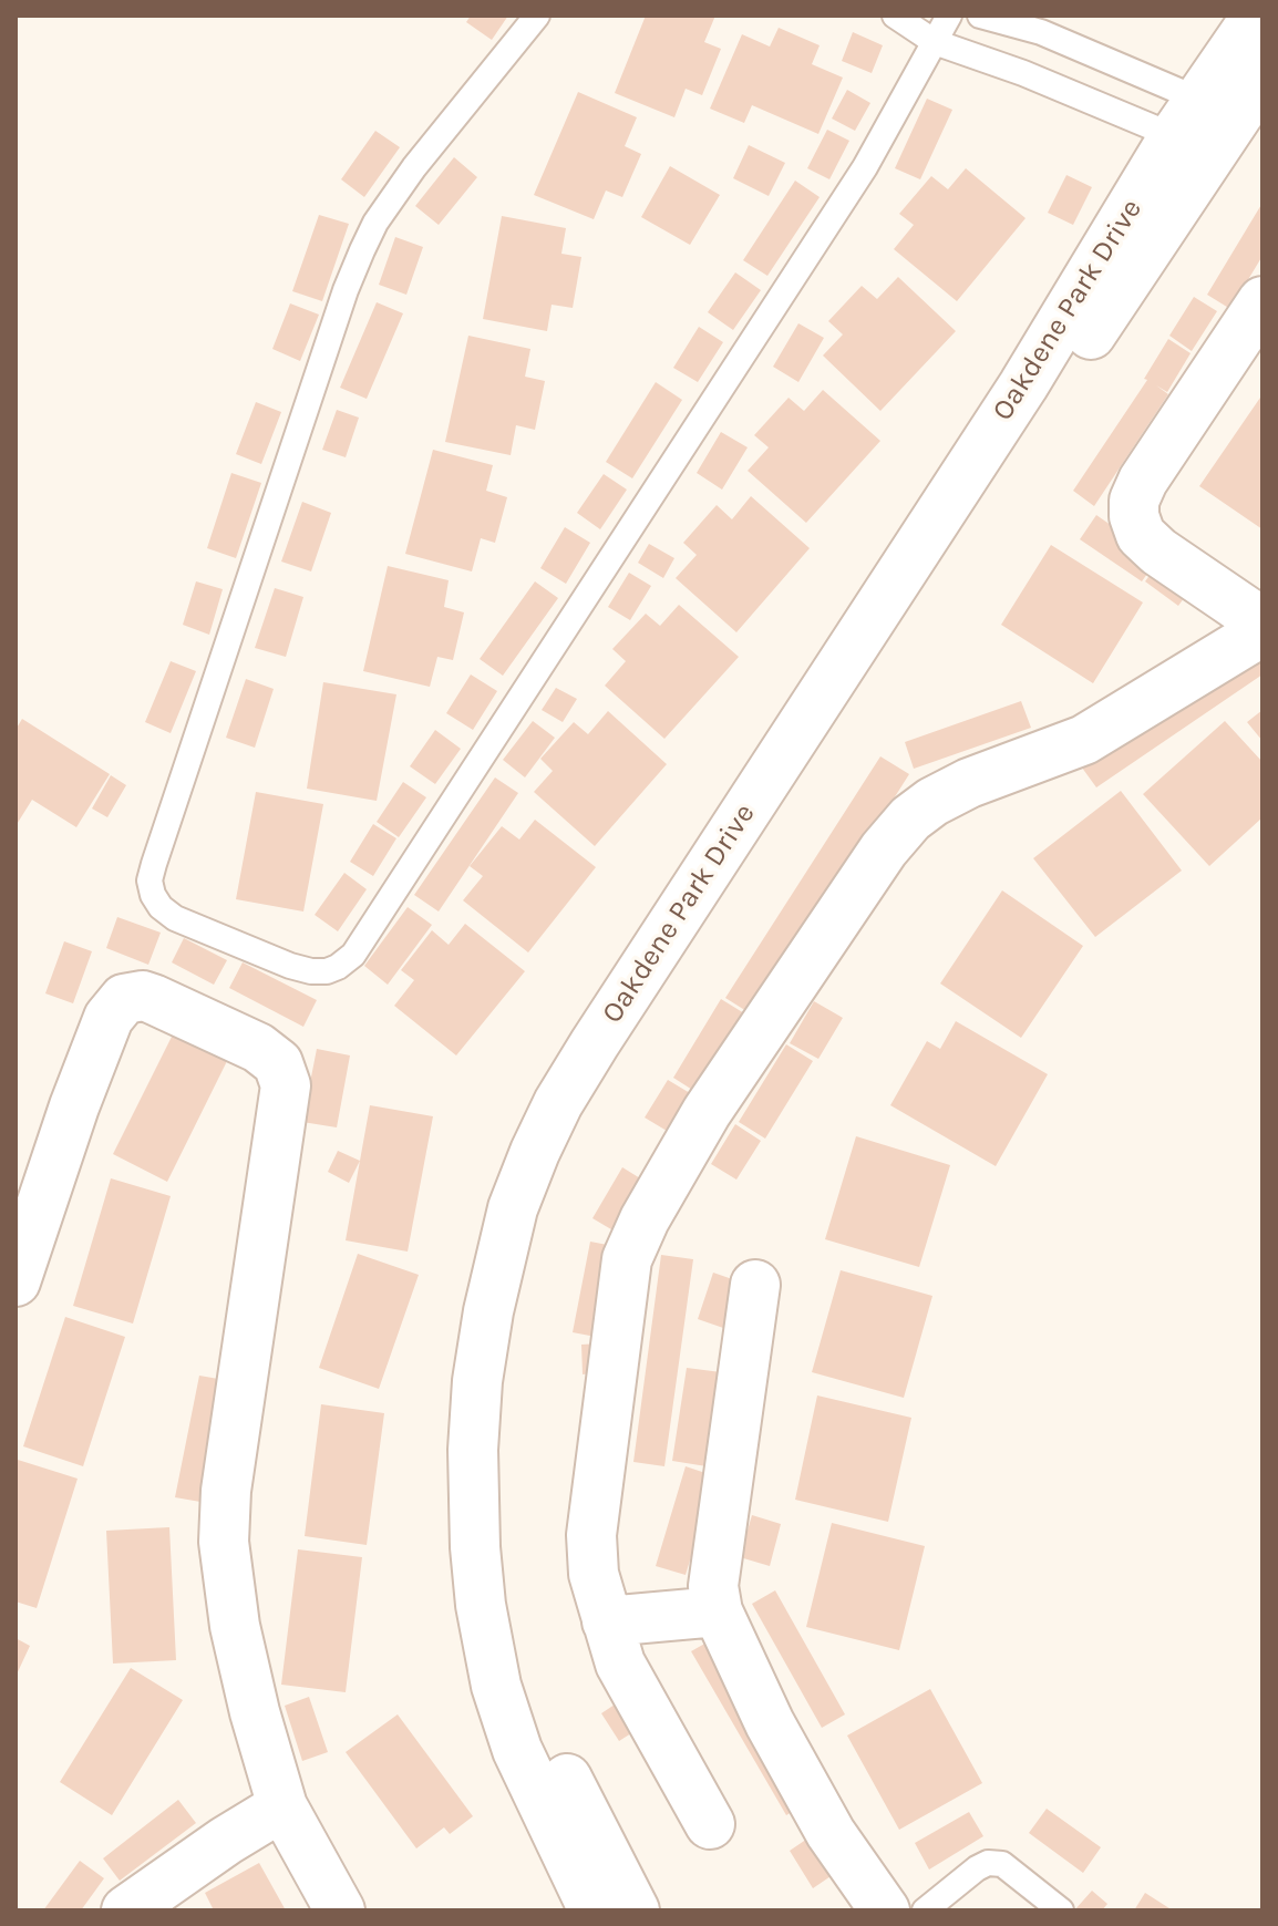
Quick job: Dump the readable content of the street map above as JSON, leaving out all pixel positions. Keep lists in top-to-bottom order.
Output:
{
  "streets": {
    "street": ["Oakdene Park Drive"]
  }
}
